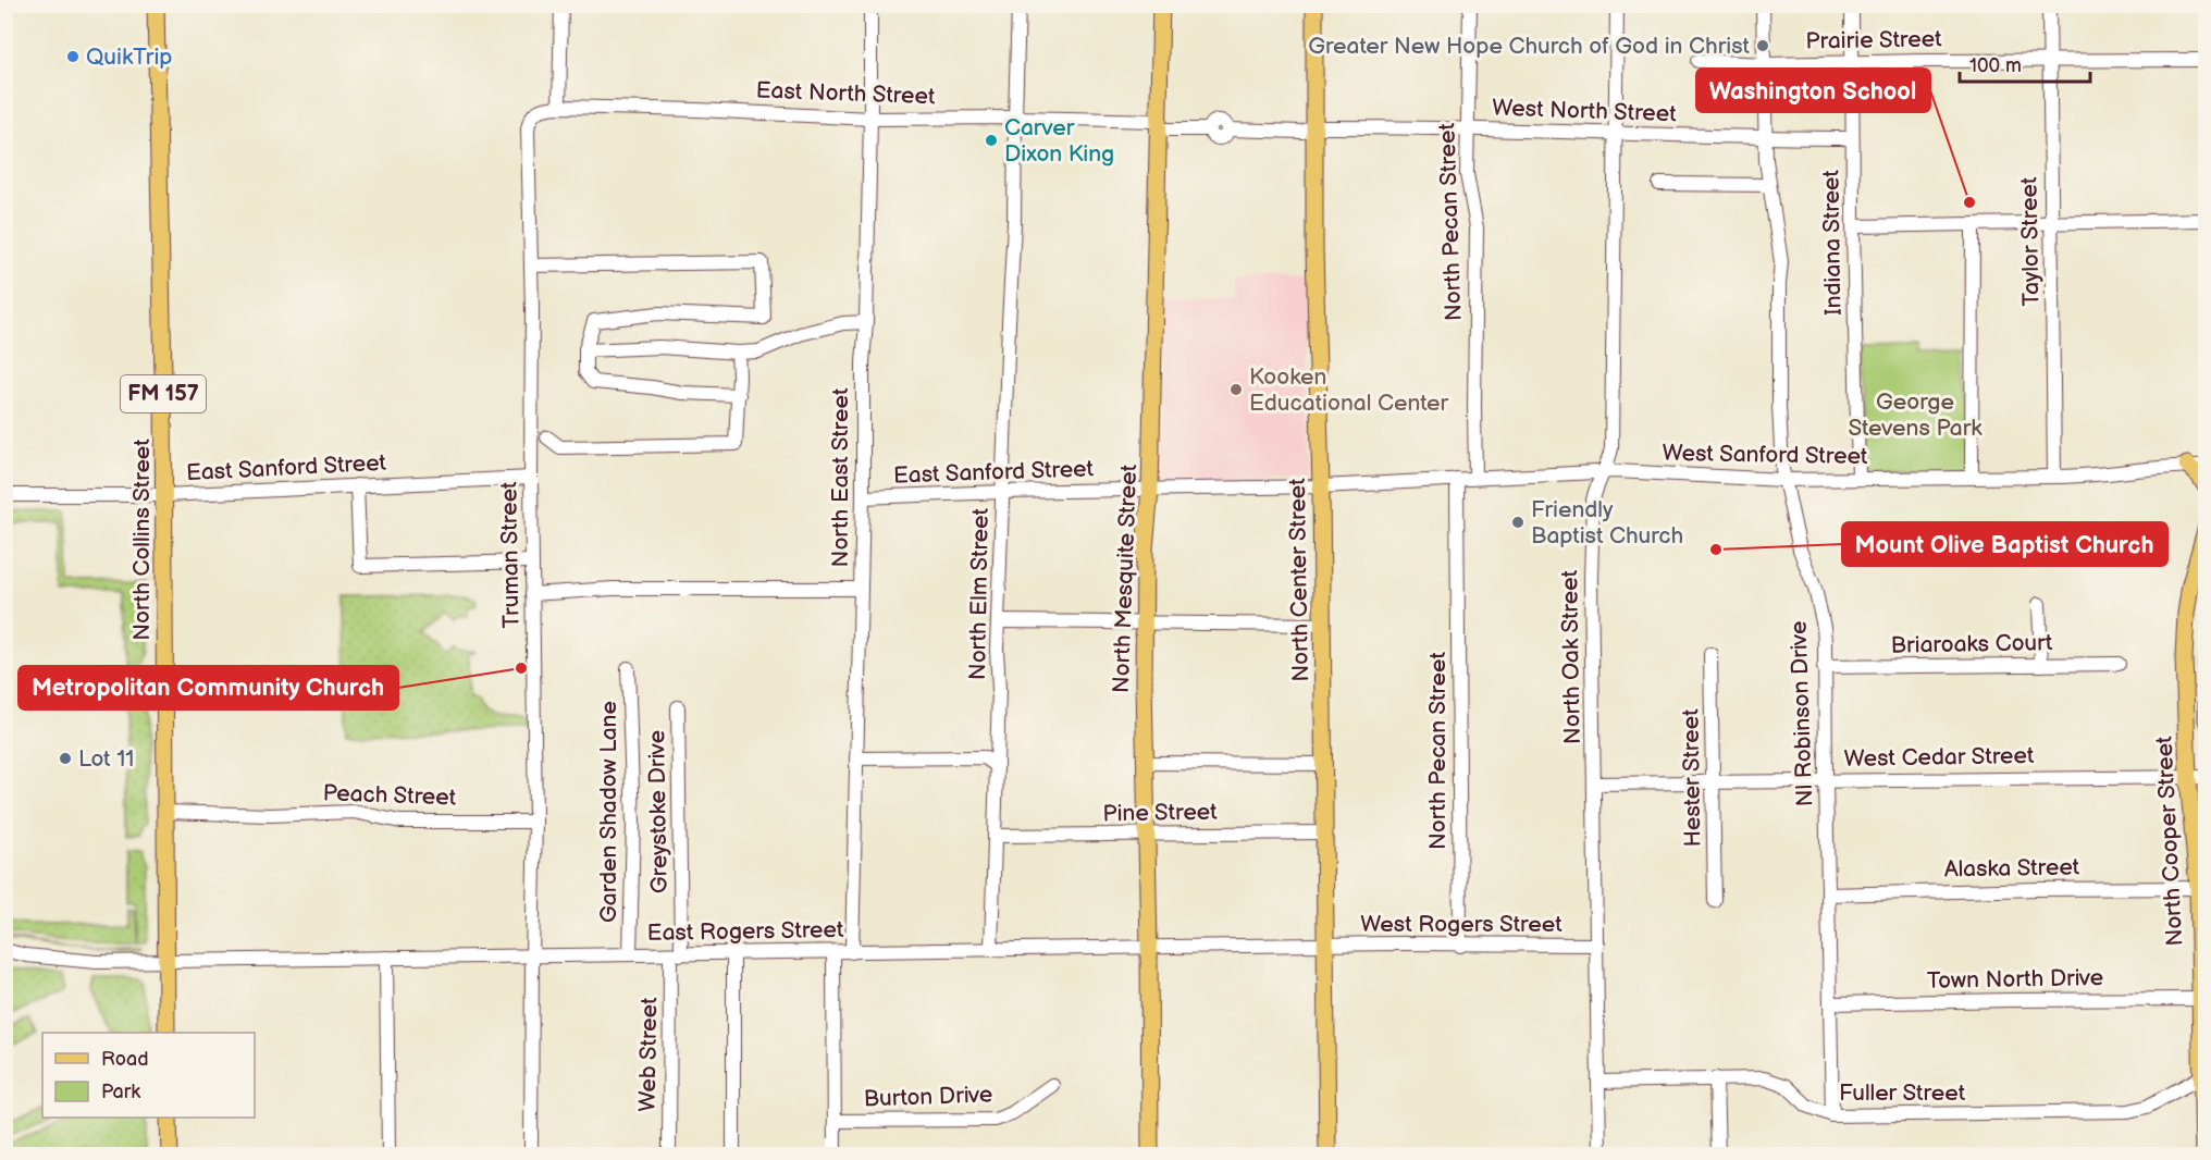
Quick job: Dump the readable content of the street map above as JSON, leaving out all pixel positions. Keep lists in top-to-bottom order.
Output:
{
  "streets": {
    "main road": [
      "FM 157",
      "North Collins Street",
      "North Mesquite Street",
      "North Center Street",
      "North Cooper Street"
    ],
    "street": [
      "Prairie Street",
      "East North Street",
      "West North Street",
      "North Pecan Street",
      "Taylor Street",
      "Indiana Street",
      "West Sanford Street",
      "East Sanford Street",
      "North East Street",
      "Truman Street",
      "North Elm Street",
      "Briaroaks Court",
      "North Oak Street",
      "Nl Robinson Drive",
      "West Cedar Street",
      "Hester Street",
      "Peach Street",
      "Garden Shadow Lane",
      "Greystoke Drive",
      "Pine Street",
      "Alaska Street",
      "West Rogers Street",
      "East Rogers Street",
      "Town North Drive",
      "Web Street",
      "Fuller Street",
      "Burton Drive"
    ]
  },
  "crossings": [
    ["Prairie Street", "Taylor Street"],
    ["Prairie Street", "Indiana Street"],
    ["Prairie Street", "Nl Robinson Drive"],
    ["East North Street", "West North Street"],
    ["East North Street", "North East Street"],
    ["East North Street", "Truman Street"],
    ["East North Street", "North Mesquite Street"],
    ["East North Street", "North Center Street"],
    ["East North Street", "North Elm Street"],
    ["West North Street", "North Pecan Street"],
    ["West North Street", "Indiana Street"],
    ["West North Street", "North Center Street"],
    ["West North Street", "North Oak Street"],
    ["West North Street", "Nl Robinson Drive"],
    ["North Pecan Street", "West Sanford Street"],
    ["North Pecan Street", "West Rogers Street"],
    ["Taylor Street", "West Sanford Street"],
    ["Indiana Street", "West Sanford Street"],
    ["West Sanford Street", "East Sanford Street"],
    ["West Sanford Street", "North Center Street"],
    ["West Sanford Street", "North Oak Street"],
    ["West Sanford Street", "Nl Robinson Drive"],
    ["East Sanford Street", "North East Street"],
    ["East Sanford Street", "North Collins Street"],
    ["East Sanford Street", "Truman Street"],
    ["East Sanford Street", "North Mesquite Street"],
    ["East Sanford Street", "North Center Street"],
    ["East Sanford Street", "North Elm Street"],
    ["North East Street", "East Rogers Street"],
    ["North Collins Street", "Peach Street"],
    ["North Collins Street", "East Rogers Street"],
    ["Truman Street", "Peach Street"],
    ["Truman Street", "East Rogers Street"],
    ["North Mesquite Street", "Pine Street"],
    ["North Mesquite Street", "East Rogers Street"],
    ["North Center Street", "Pine Street"],
    ["North Center Street", "West Rogers Street"],
    ["North Center Street", "East Rogers Street"],
    ["North Elm Street", "Pine Street"],
    ["North Elm Street", "East Rogers Street"],
    ["Briaroaks Court", "Nl Robinson Drive"],
    ["North Oak Street", "West Cedar Street"],
    ["North Oak Street", "West Rogers Street"],
    ["North Oak Street", "Fuller Street"],
    ["Nl Robinson Drive", "West Cedar Street"],
    ["Nl Robinson Drive", "Alaska Street"],
    ["Nl Robinson Drive", "Town North Drive"],
    ["Nl Robinson Drive", "Fuller Street"],
    ["West Cedar Street", "Hester Street"],
    ["West Cedar Street", "North Cooper Street"],
    ["Garden Shadow Lane", "East Rogers Street"],
    ["Greystoke Drive", "East Rogers Street"],
    ["Greystoke Drive", "Web Street"],
    ["North Cooper Street", "Alaska Street"],
    ["North Cooper Street", "Town North Drive"],
    ["North Cooper Street", "Fuller Street"],
    ["West Rogers Street", "East Rogers Street"],
    ["East Rogers Street", "Web Street"]
  ],
  "parks": ["George Stevens Park"],
  "places": [
    "Greater New Hope Church of God in Christ",
    "QuikTrip",
    "Carver Dixon King",
    "Washington School",
    "Kooken Educational Center",
    "Friendly Baptist Church",
    "Mount Olive Baptist Church",
    "Metropolitan Community Church",
    "Lot 11"
  ],
  "legend": ["Road", "Park"],
  "scale_bar": "100 m"
}
